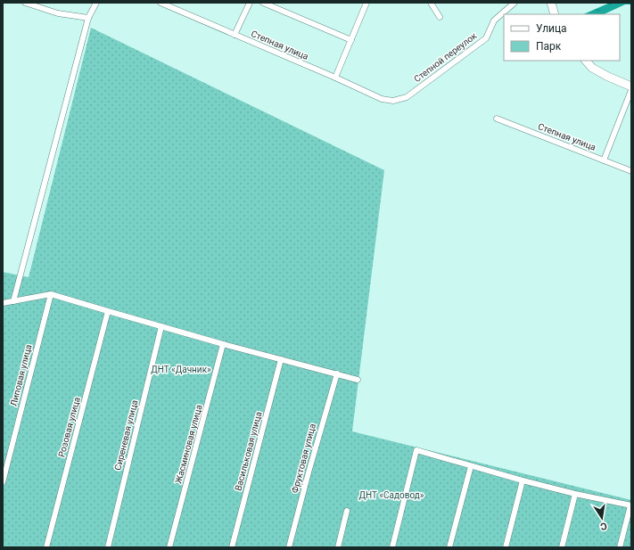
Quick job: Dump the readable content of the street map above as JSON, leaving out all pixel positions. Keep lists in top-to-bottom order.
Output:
{
  "streets": {
    "street": [
      "Степная улица",
      "Степной переулок",
      "Липовая улица",
      "Розовая улица",
      "Сиреневая улица",
      "Жасминовая улица",
      "Васильковая улица",
      "Фруктовая улица"
    ]
  },
  "crossings": [
    ["Степная улица", "Степной переулок"]
  ],
  "parks": ["ДНТ «Дачник»", "ДНТ «Садовод»"],
  "legend": ["Улица", "Парк"],
  "north": "bottom"
}
